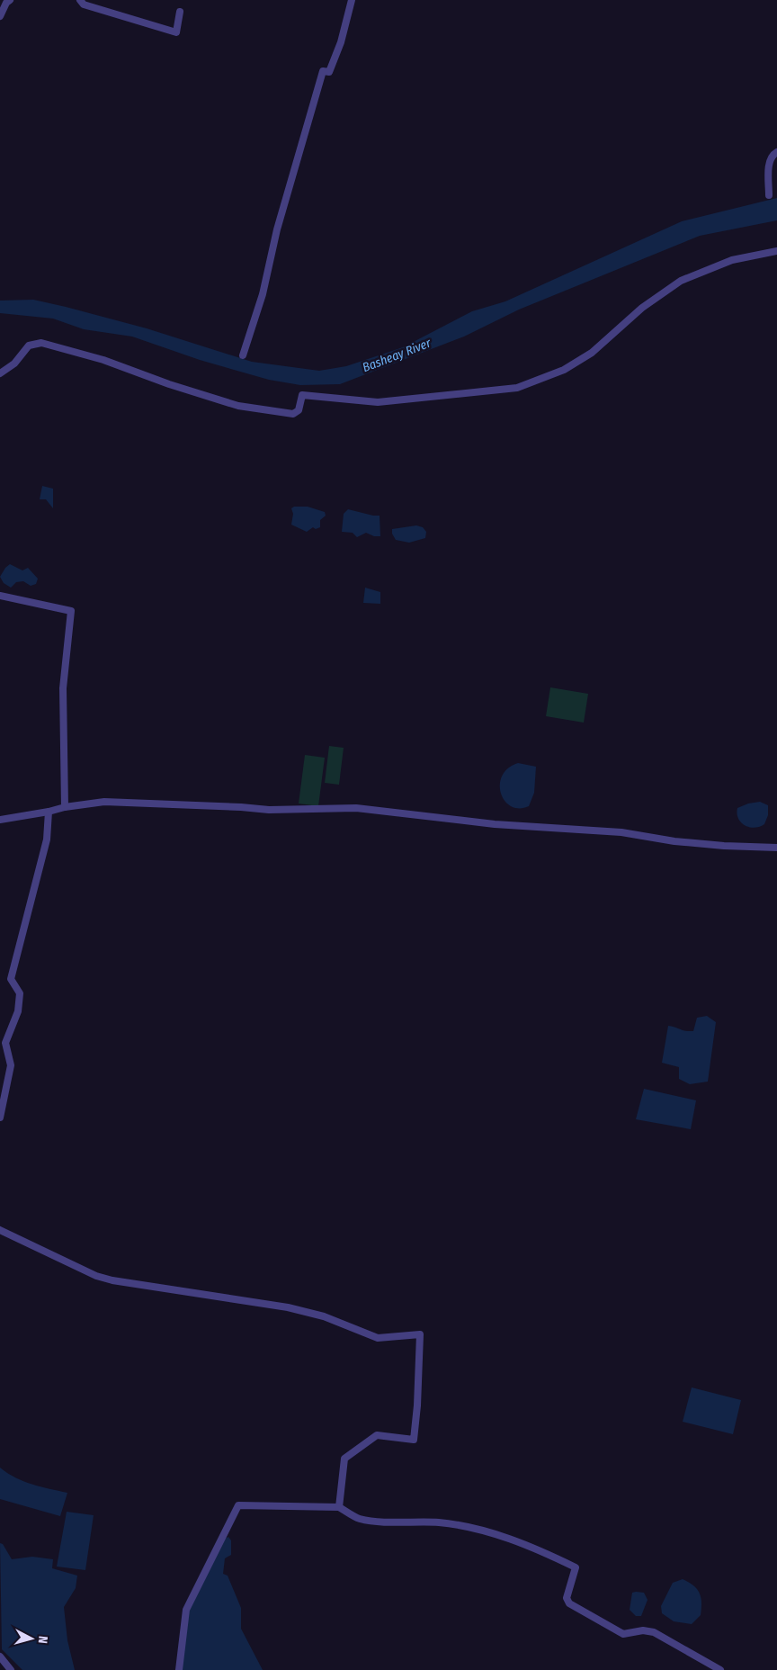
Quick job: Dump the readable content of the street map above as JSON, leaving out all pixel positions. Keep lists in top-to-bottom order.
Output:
{
  "water": ["Basheay River"],
  "north": "right"
}
